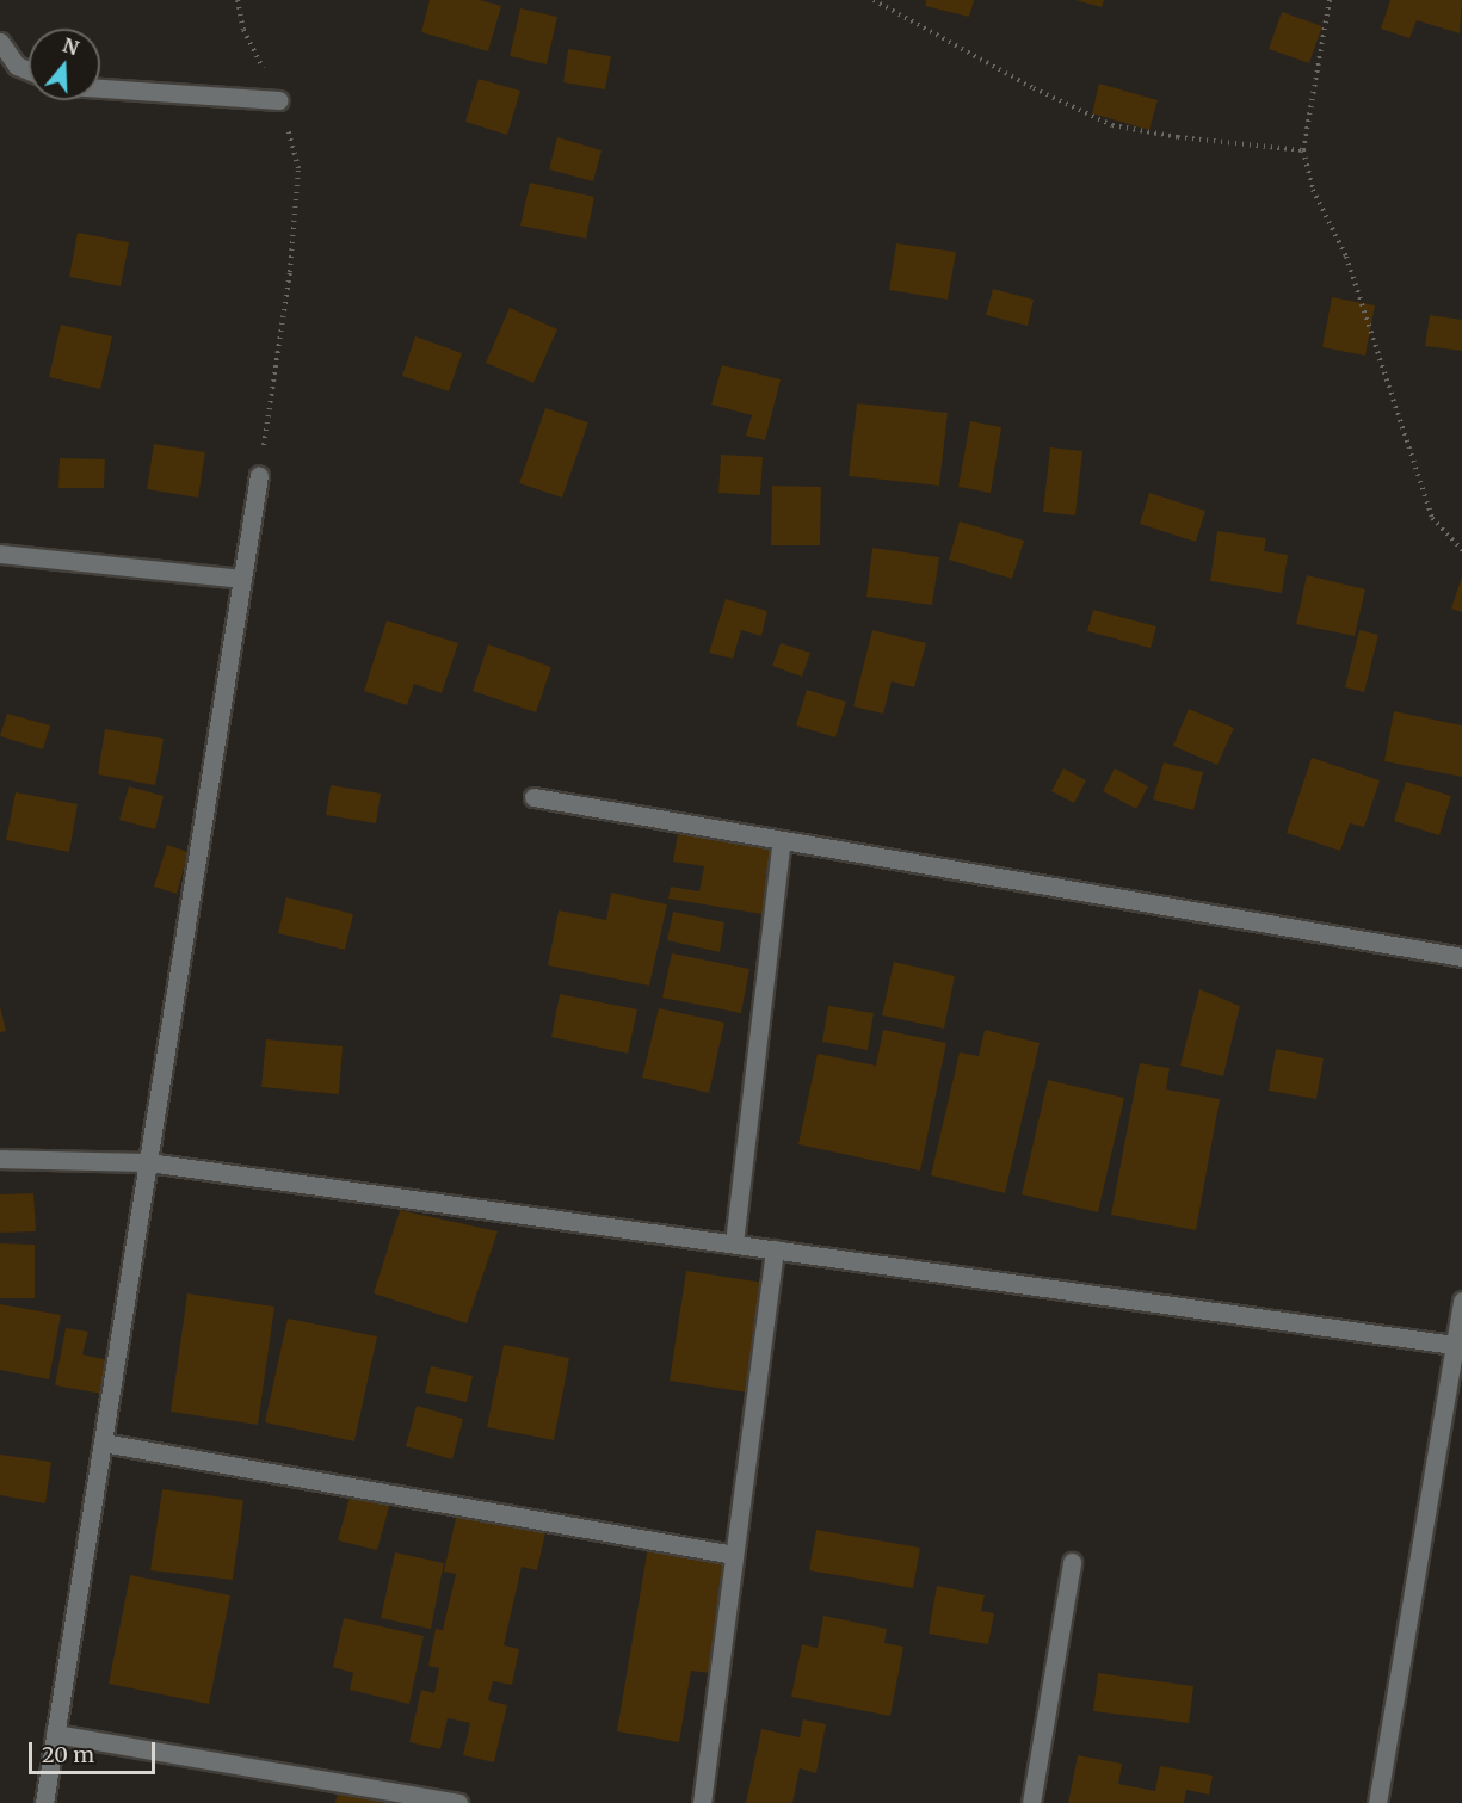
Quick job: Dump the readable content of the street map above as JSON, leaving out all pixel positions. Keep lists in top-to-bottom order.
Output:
{
  "scale_bar": "20 m",
  "north": "top"
}
